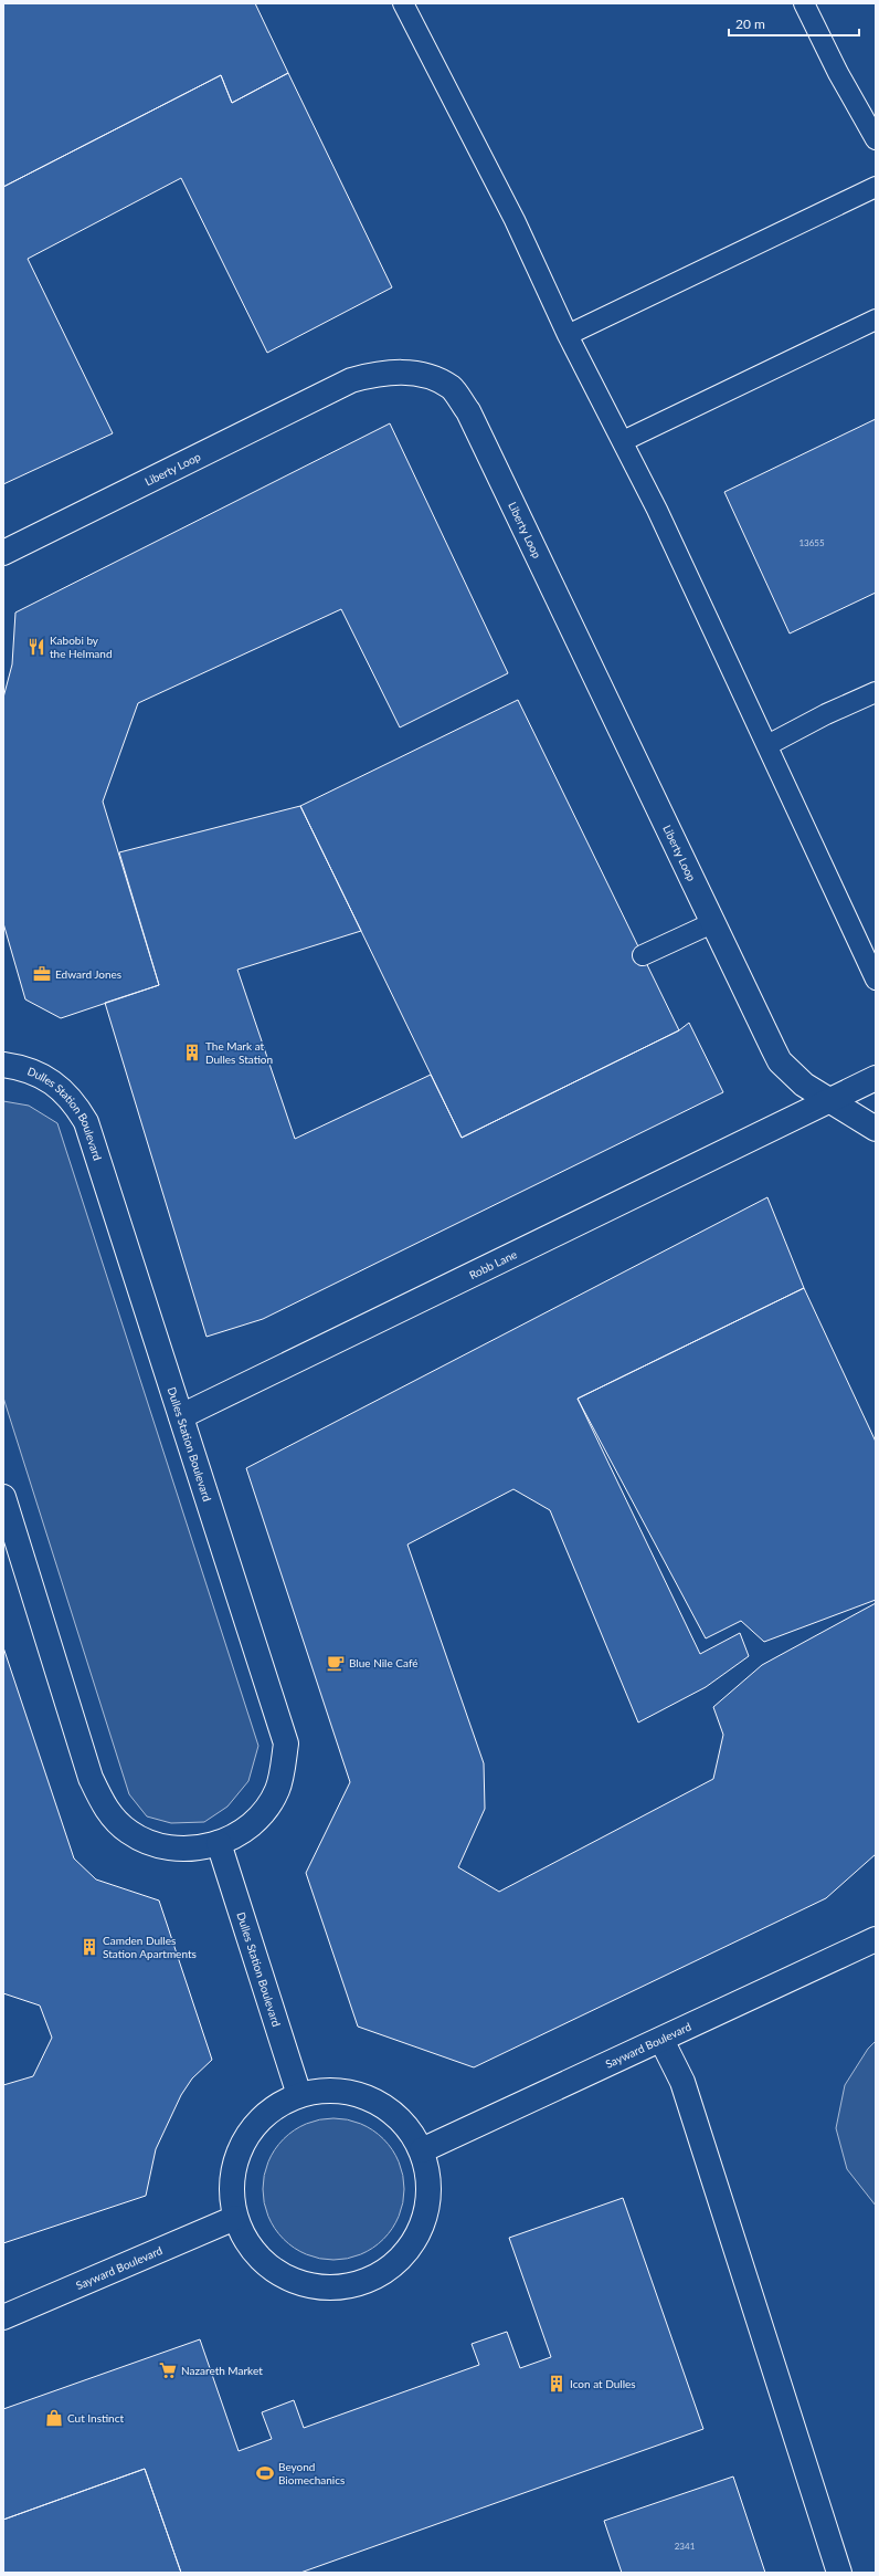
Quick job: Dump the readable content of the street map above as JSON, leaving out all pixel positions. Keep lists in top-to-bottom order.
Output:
{
  "streets": {
    "street": [
      "Liberty Loop",
      "Dulles Station Boulevard",
      "Robb Lane",
      "Sayward Boulevard"
    ]
  },
  "crossings": [
    ["Liberty Loop", "Robb Lane"],
    ["Dulles Station Boulevard", "Robb Lane"]
  ],
  "places": {
    "restaurant": ["Kabobi by the Helmand"],
    "office": ["Edward Jones"],
    "building": ["The Mark at Dulles Station", "Camden Dulles Station Apartments", "Icon at Dulles"],
    "cafe": ["Blue Nile Café"],
    "supermarket": ["Nazareth Market"],
    "shop": ["Cut Instinct"],
    "sports": ["Beyond Biomechanics"]
  },
  "house_numbers": ["13655", "2341"],
  "scale_bar": "20 m"
}
